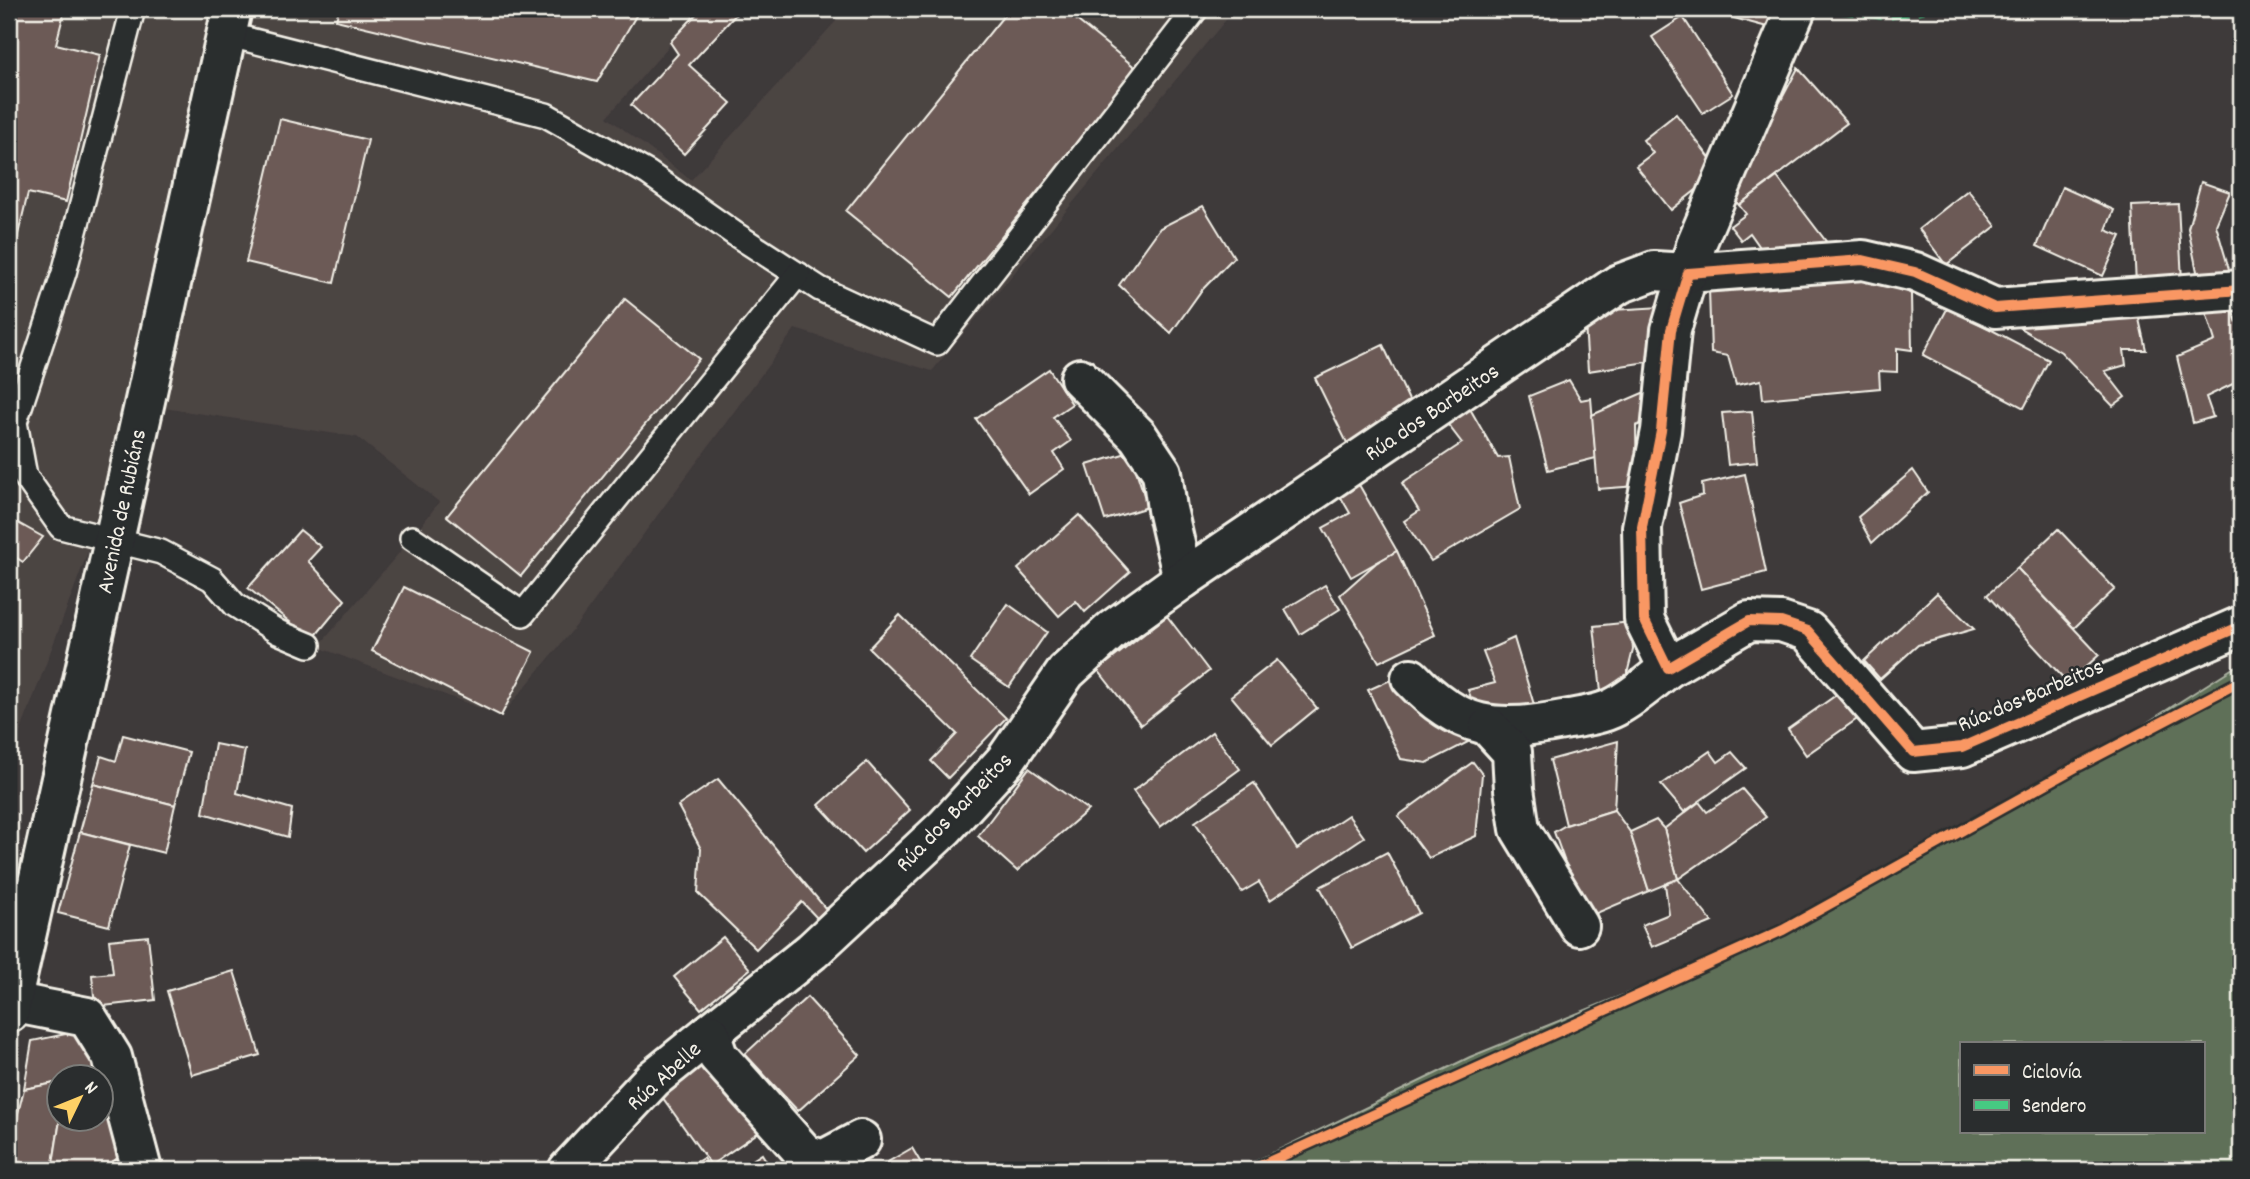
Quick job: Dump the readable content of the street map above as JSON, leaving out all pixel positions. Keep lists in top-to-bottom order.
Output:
{
  "streets": {
    "street": ["Rúa dos Barbeitos", "Avenida de Rubiáns", "Rúa Abelle"]
  },
  "crossings": [
    ["Rúa dos Barbeitos", "Rúa Abelle"]
  ],
  "legend": ["Ciclovía", "Sendero"],
  "north": "top right"
}
